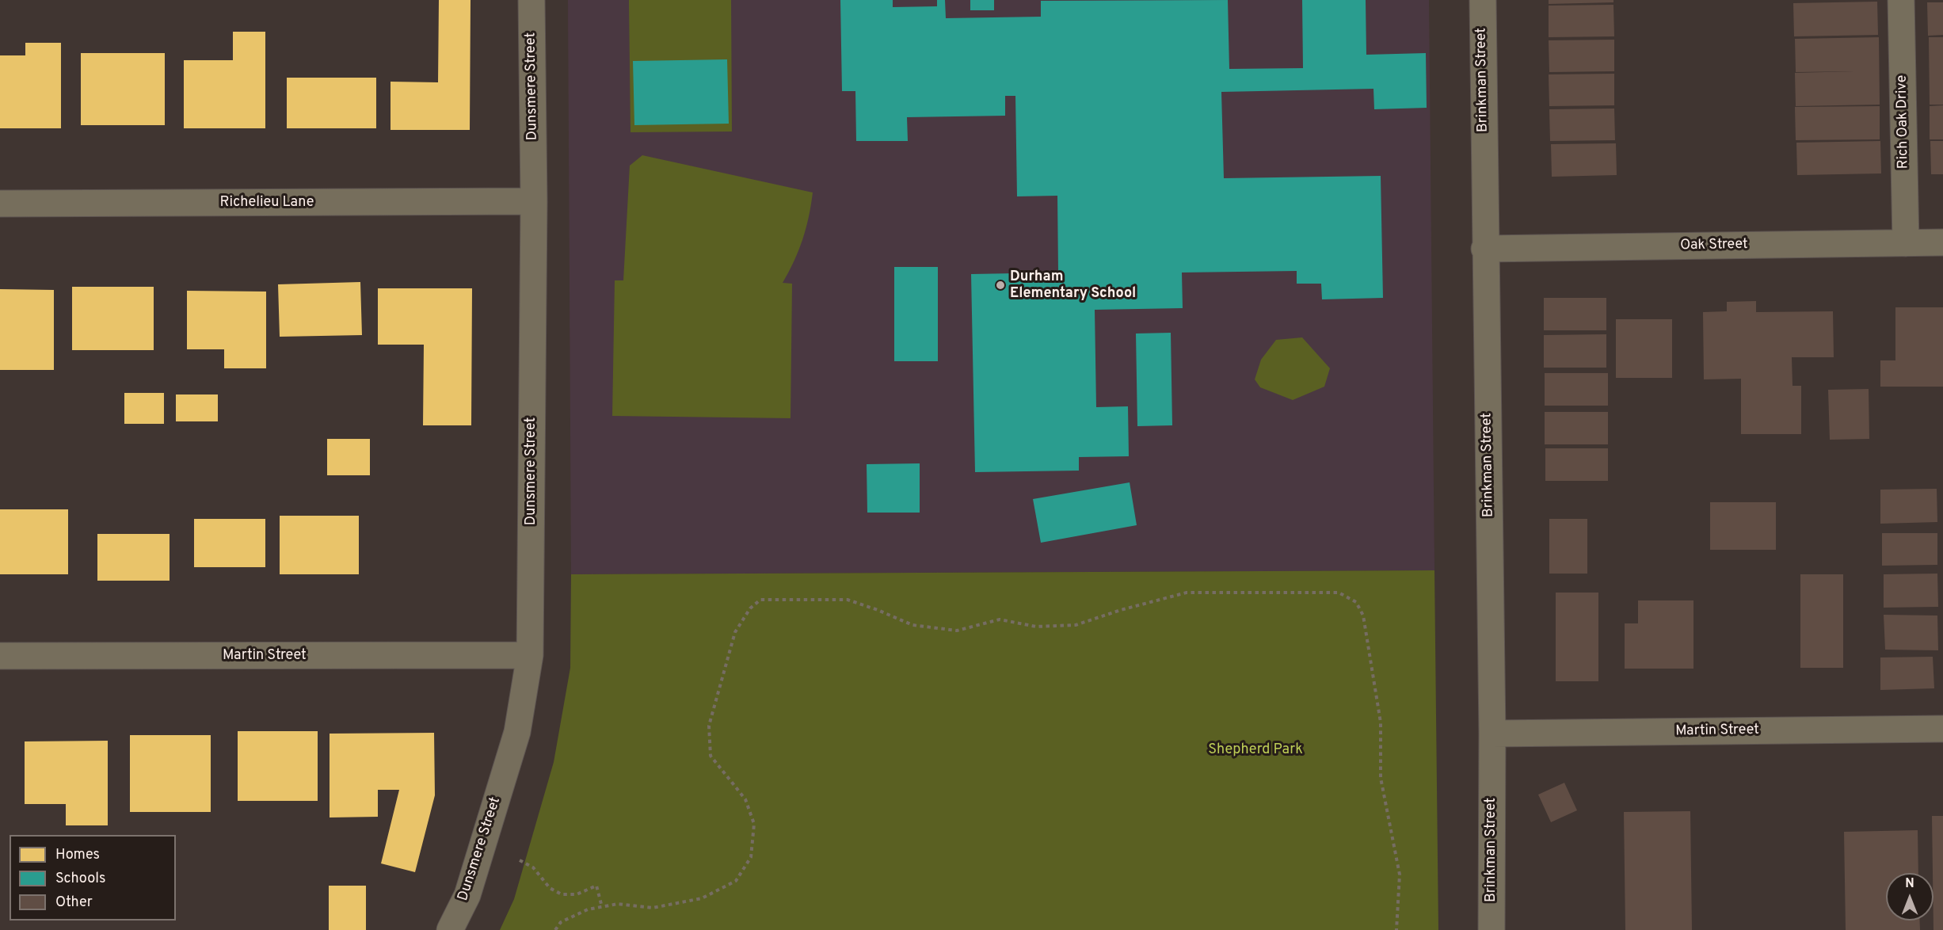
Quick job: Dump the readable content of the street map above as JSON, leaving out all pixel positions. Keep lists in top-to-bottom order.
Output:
{
  "streets": {
    "street": [
      "Brinkman Street",
      "Dunsmere Street",
      "Rich Oak Drive",
      "Richelieu Lane",
      "Oak Street",
      "Martin Street"
    ]
  },
  "crossings": [
    ["Brinkman Street", "Oak Street"],
    ["Brinkman Street", "Martin Street"],
    ["Dunsmere Street", "Richelieu Lane"],
    ["Dunsmere Street", "Martin Street"],
    ["Rich Oak Drive", "Oak Street"]
  ],
  "parks": ["Shepherd Park"],
  "places": ["Durham Elementary School"],
  "legend": ["Homes", "Schools", "Other"],
  "north": "top"
}
